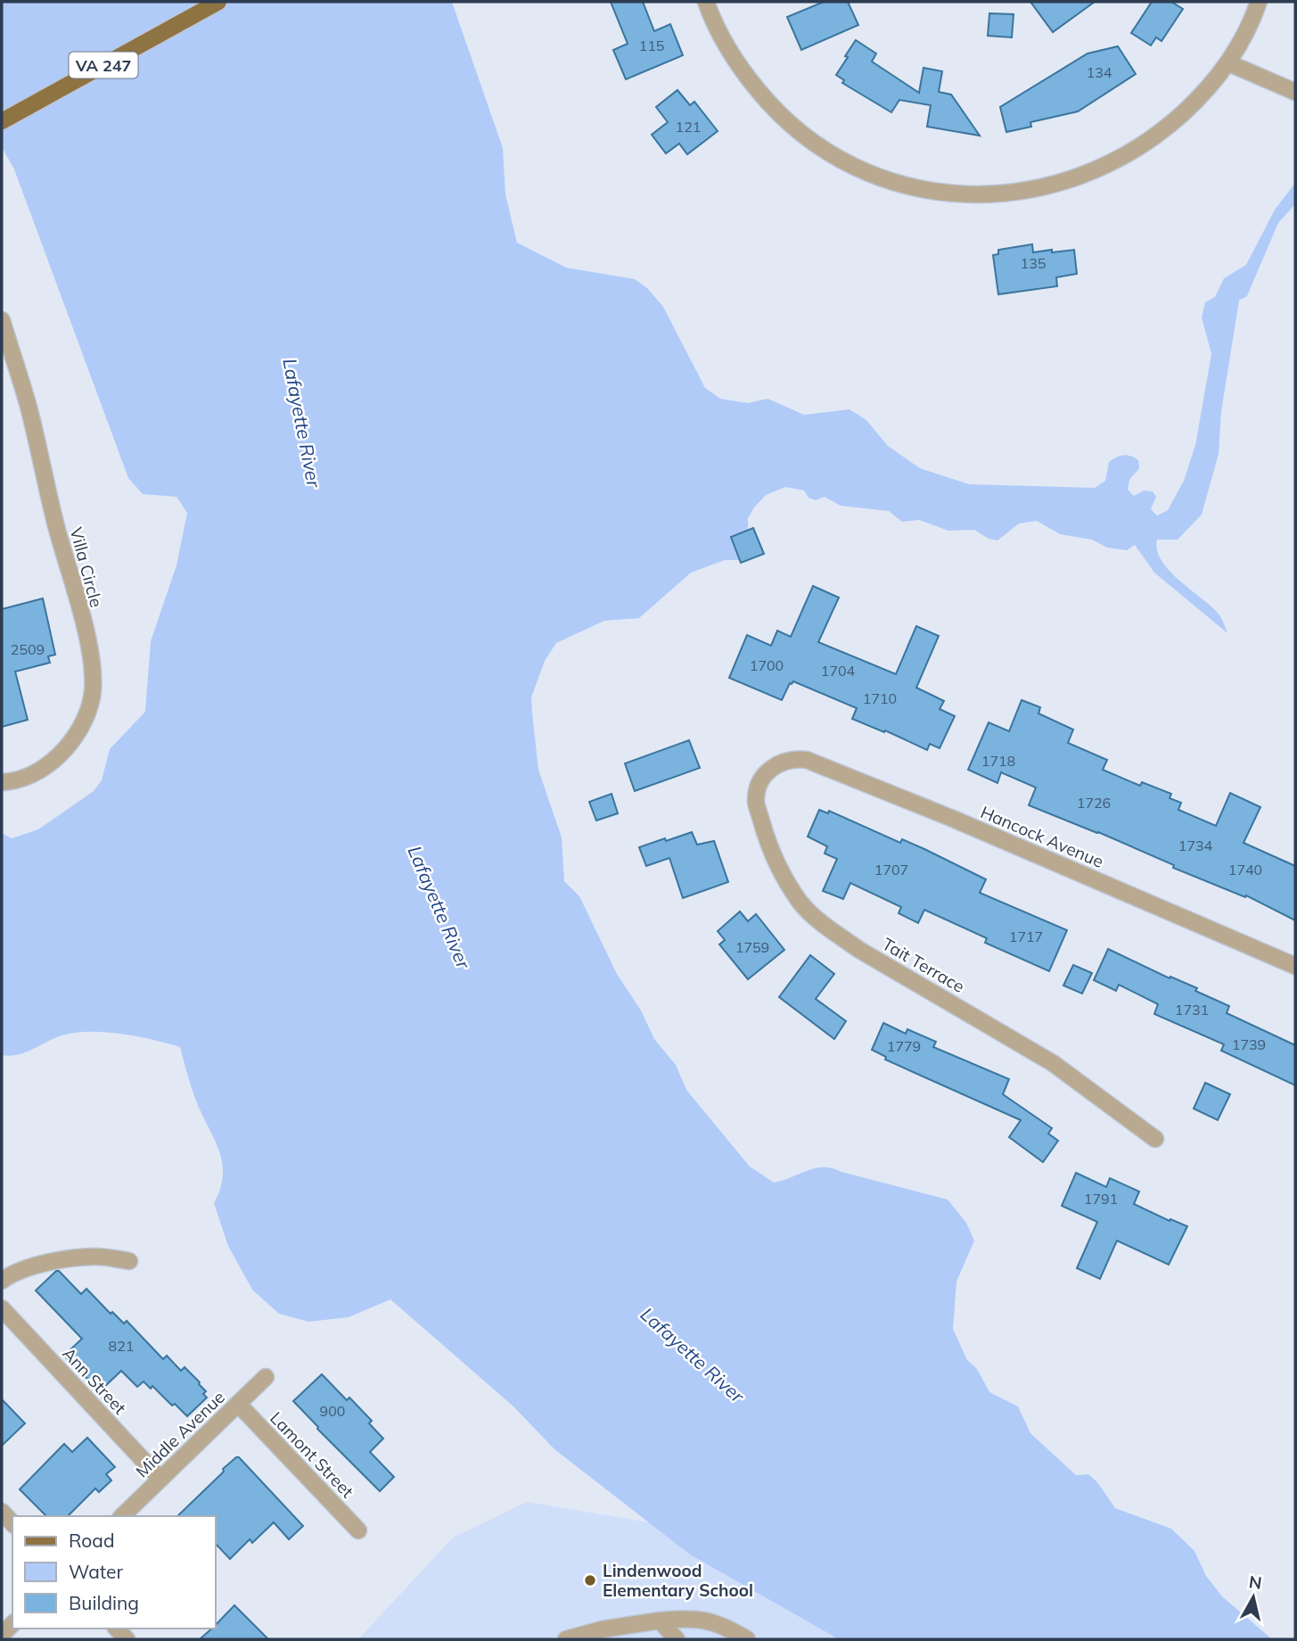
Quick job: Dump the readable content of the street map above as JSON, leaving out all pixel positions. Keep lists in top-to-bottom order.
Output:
{
  "streets": {
    "main road": ["VA 247"],
    "street": [
      "Villa Circle",
      "Hancock Avenue",
      "Tait Terrace",
      "Ann Street",
      "Middle Avenue",
      "Lamont Street"
    ]
  },
  "crossings": [
    ["Hancock Avenue", "Tait Terrace"],
    ["Ann Street", "Middle Avenue"],
    ["Middle Avenue", "Lamont Street"]
  ],
  "water": ["Lafayette River"],
  "places": ["Lindenwood Elementary School"],
  "house_numbers": [
    "115",
    "134",
    "121",
    "135",
    "2509",
    "1700",
    "1704",
    "1710",
    "1718",
    "1726",
    "1734",
    "1707",
    "1740",
    "1717",
    "1759",
    "1731",
    "1739",
    "1779",
    "1791",
    "821",
    "900"
  ],
  "legend": ["Road", "Water", "Building"],
  "north": "top"
}
